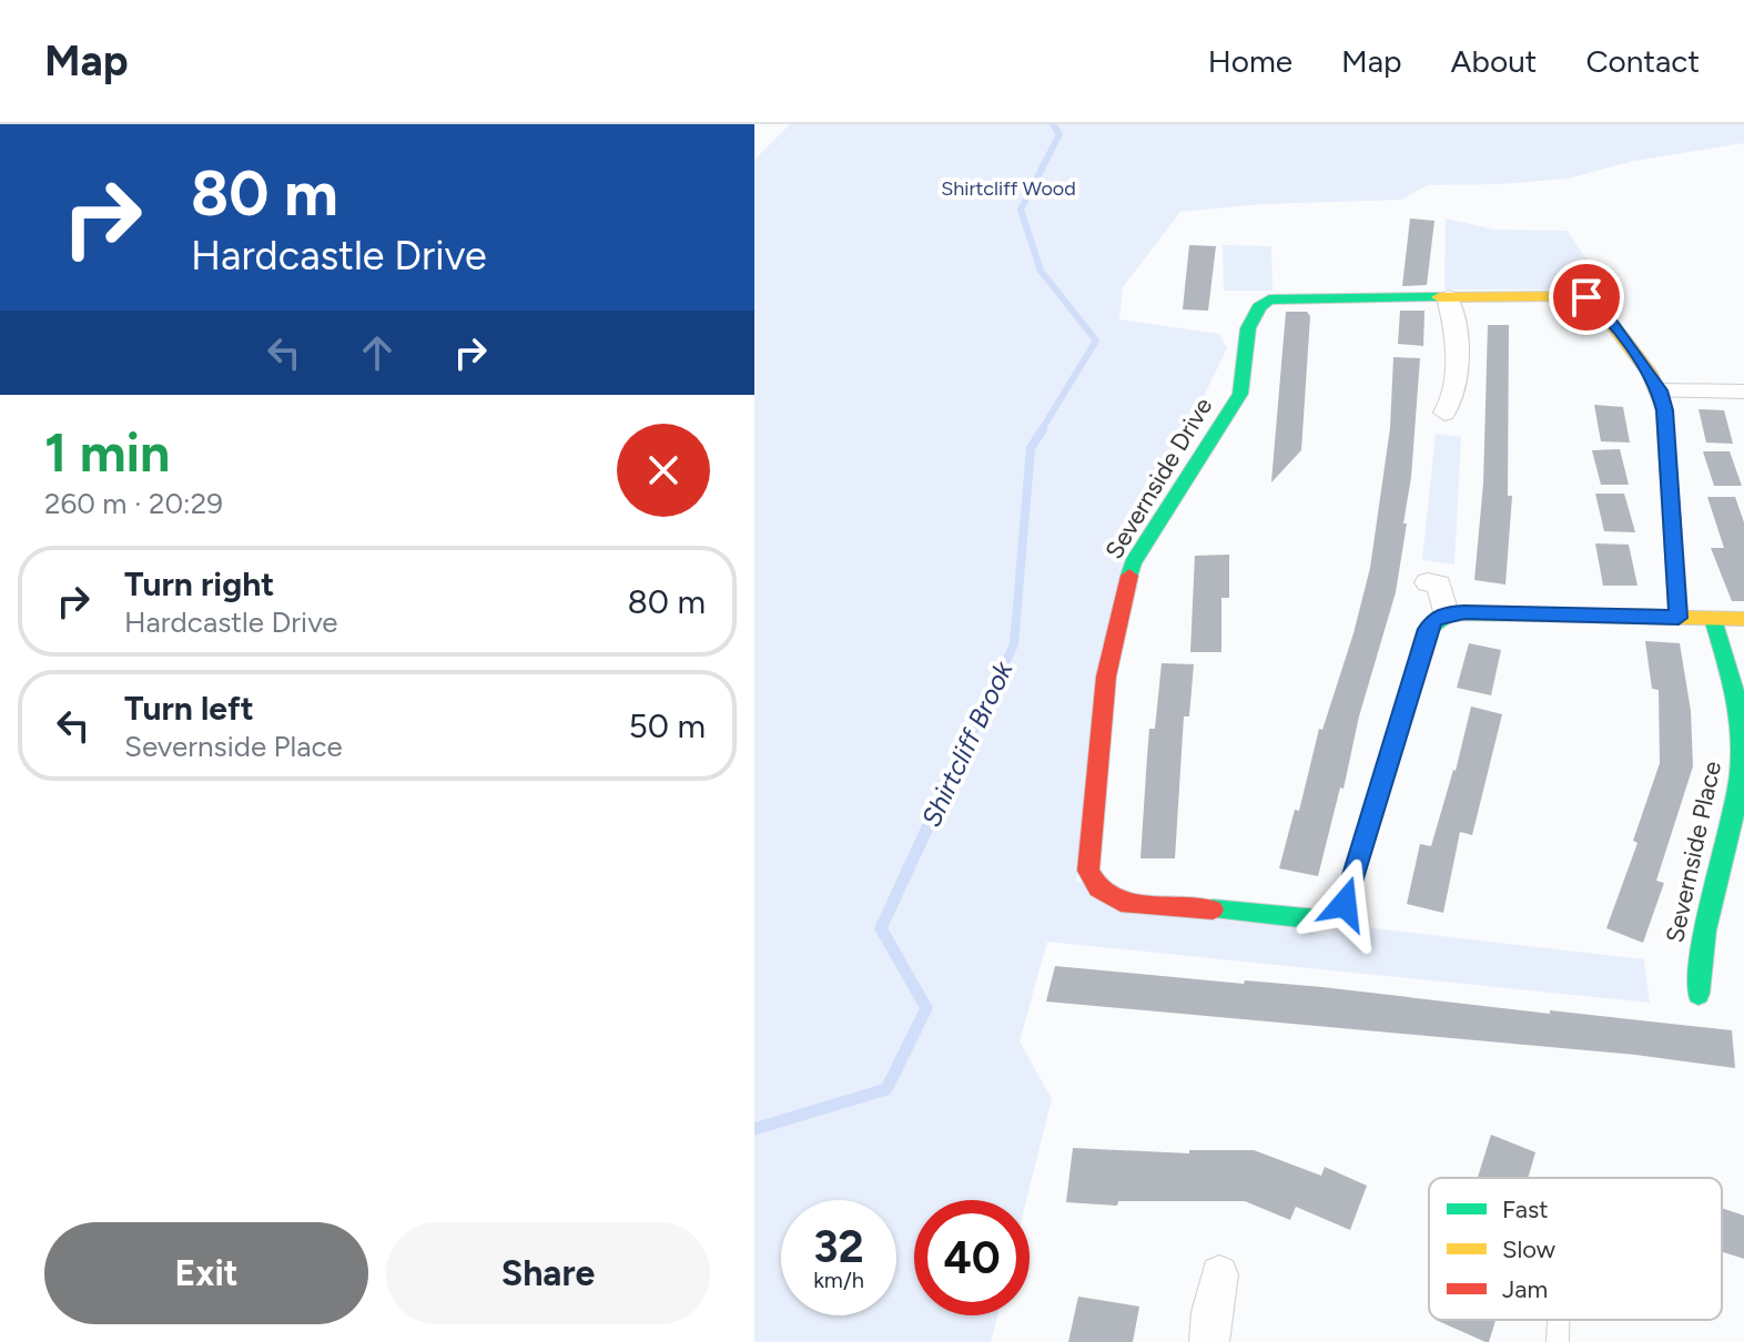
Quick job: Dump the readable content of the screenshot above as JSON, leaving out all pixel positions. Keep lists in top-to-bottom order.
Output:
{
  "streets": {
    "street": ["Severnside Drive", "Severnside Place"]
  },
  "water": ["Shirtcliff Brook"],
  "parks": ["Shirtcliff Wood"],
  "legend": ["Fast", "Slow", "Jam"],
  "page": {
    "header": "Map",
    "nav": [
      "Home",
      "Map",
      "About",
      "Contact"
    ],
    "turn": ["80 m", "Hardcastle Drive"],
    "heading": ["1 min", "260 m · 20:29"],
    "list": [
      {
        "name": "Turn right",
        "note": "Hardcastle Drive",
        "value": "80 m"
      },
      {
        "name": "Turn left",
        "note": "Severnside Place",
        "value": "50 m"
      }
    ],
    "speed": "32 km/h",
    "limit": "40",
    "buttons": ["Exit", "Share"]
  }
}
